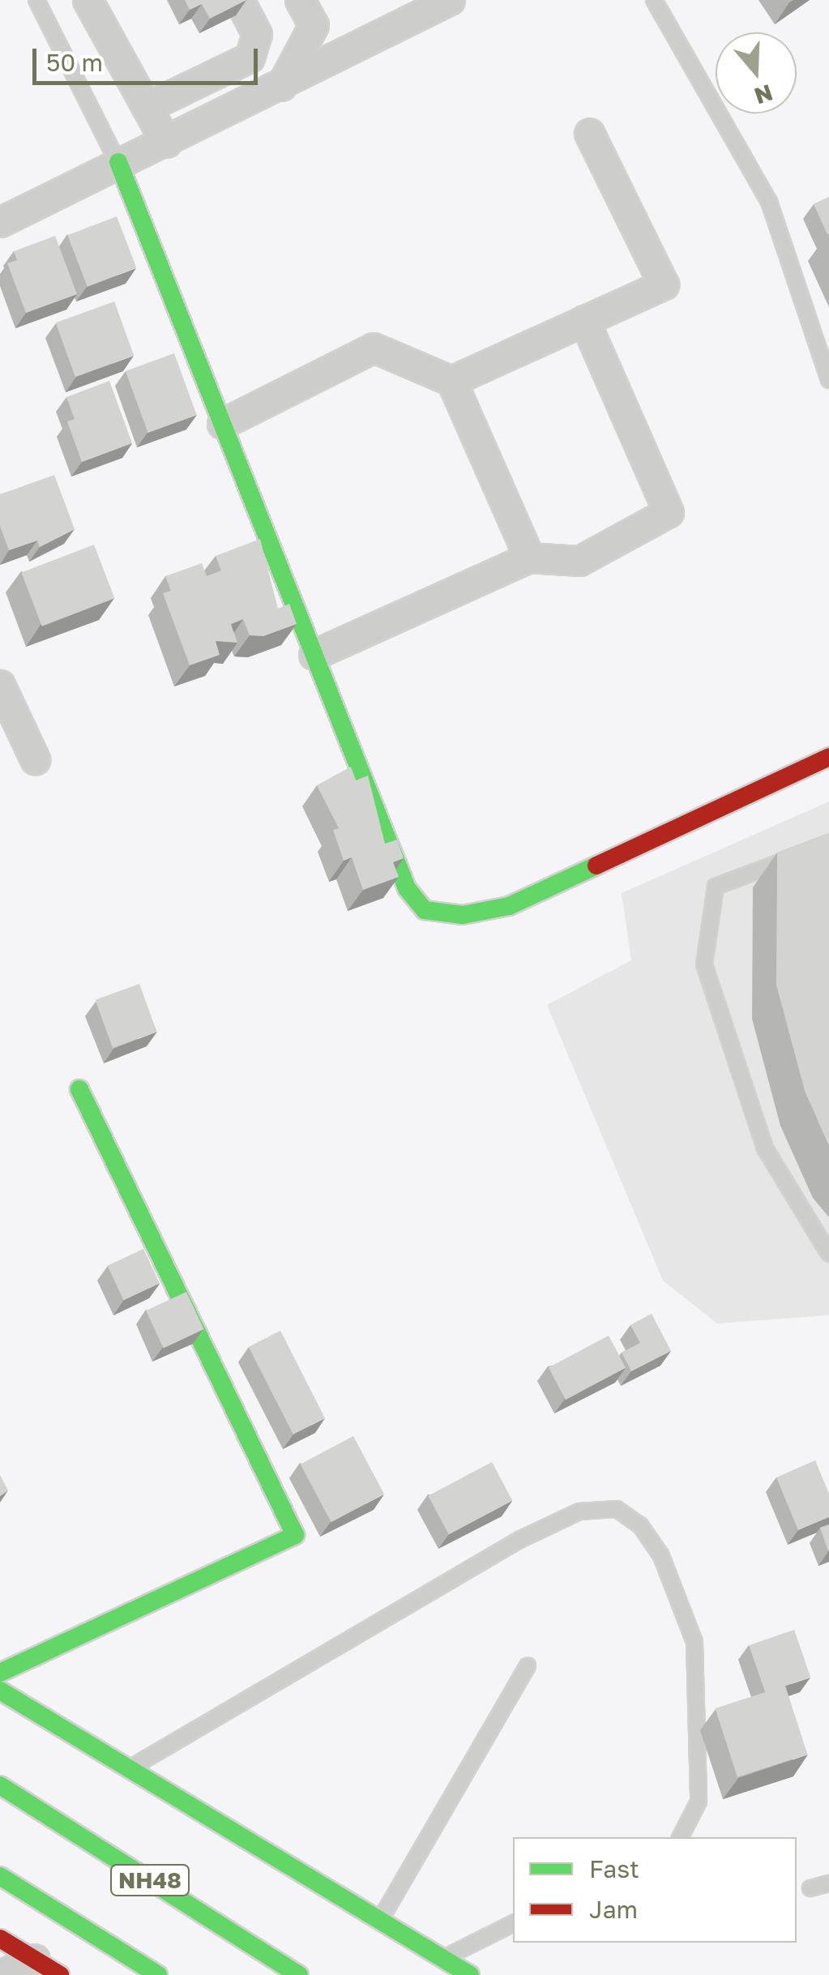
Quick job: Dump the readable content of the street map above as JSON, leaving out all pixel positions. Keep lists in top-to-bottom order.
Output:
{
  "streets": {
    "main road": ["NH48"]
  },
  "legend": ["Fast", "Jam"],
  "scale_bar": "50 m",
  "north": "bottom"
}
